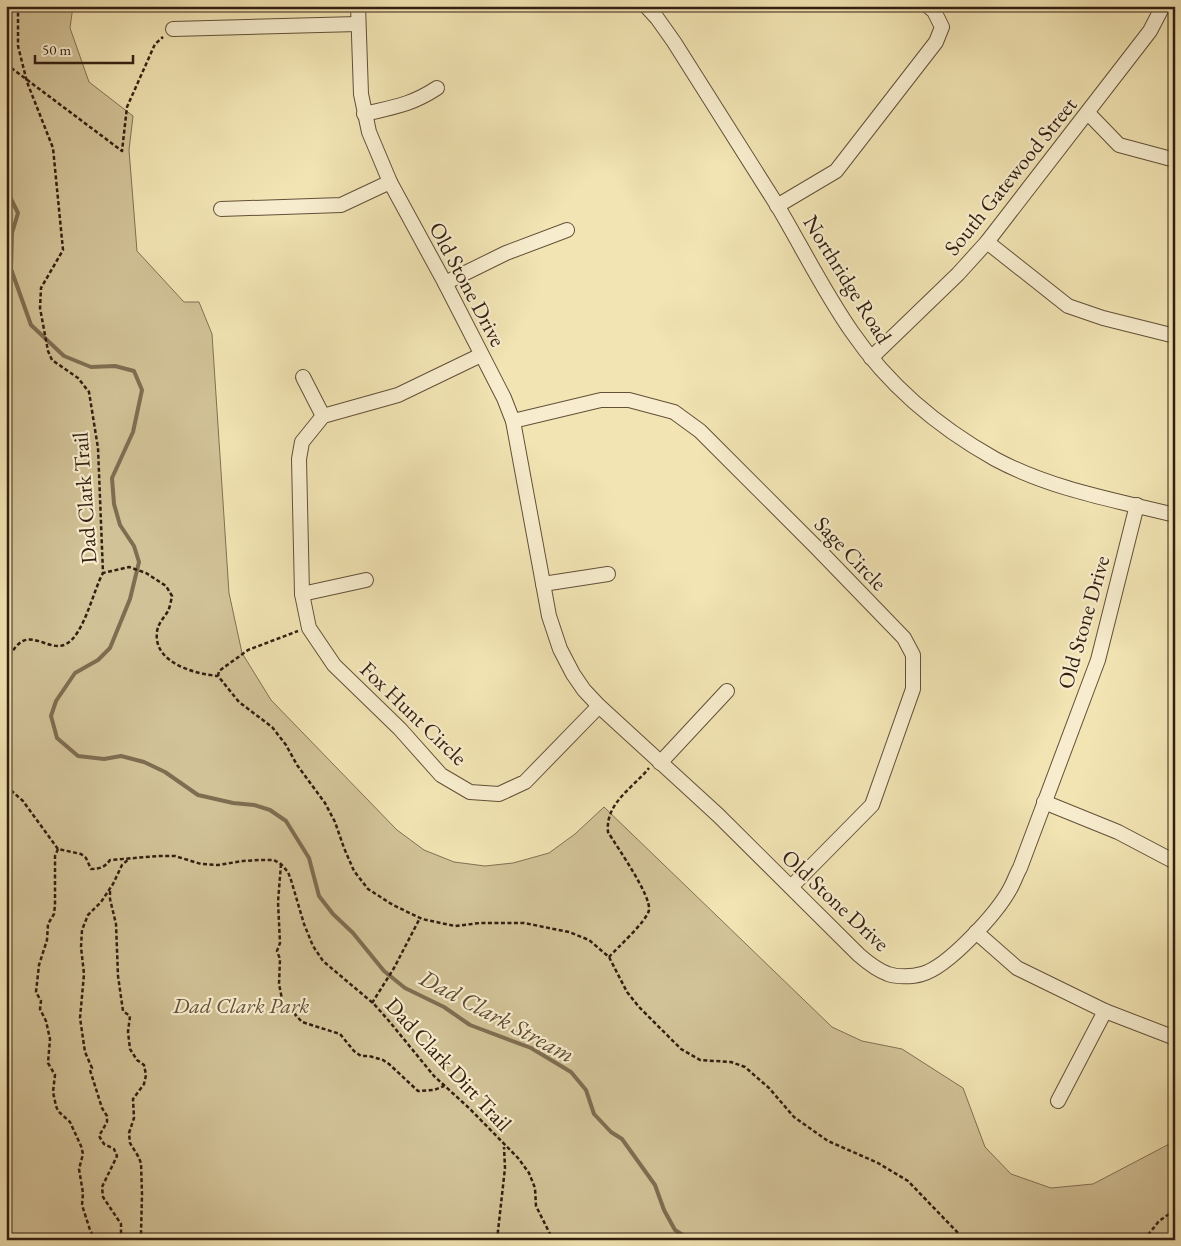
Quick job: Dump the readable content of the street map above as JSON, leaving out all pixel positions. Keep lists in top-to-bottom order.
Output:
{
  "streets": {
    "street": [
      "South Gatewood Street",
      "Northridge Road",
      "Old Stone Drive",
      "Sage Circle",
      "Fox Hunt Circle"
    ],
    "path": ["Dad Clark Trail", "Dad Clark Dirt Trail"]
  },
  "crossings": [
    ["South Gatewood Street", "Northridge Road"],
    ["Northridge Road", "Old Stone Drive"],
    ["Old Stone Drive", "Sage Circle"],
    ["Old Stone Drive", "Fox Hunt Circle"]
  ],
  "water": ["Dad Clark Stream"],
  "parks": ["Dad Clark Park"],
  "scale_bar": "50 m"
}
